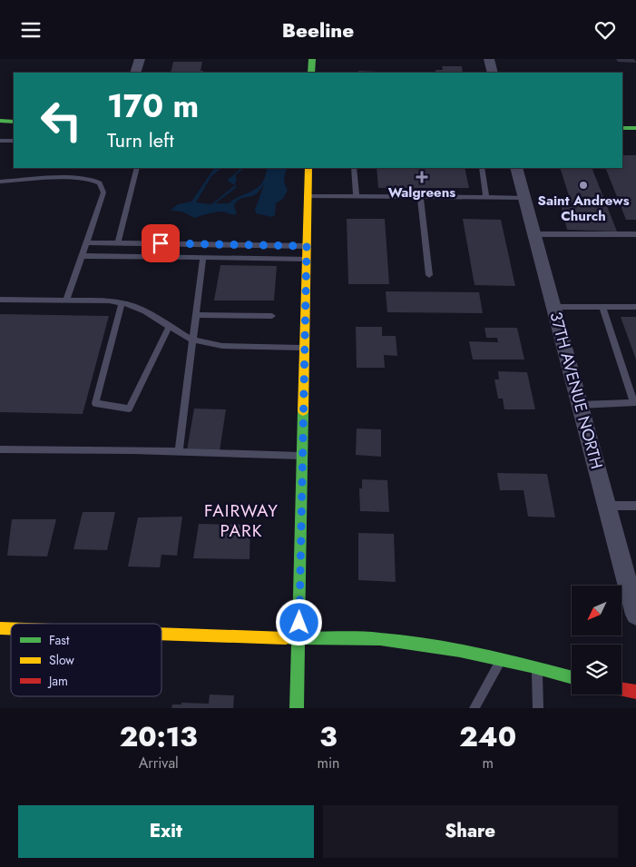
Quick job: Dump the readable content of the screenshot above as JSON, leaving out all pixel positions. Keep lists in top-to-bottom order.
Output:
{
  "streets": {
    "street": ["37TH AVENUE NORTH"]
  },
  "districts": ["FAIRWAY PARK"],
  "places": {
    "health": ["Walgreens"],
    "other": ["Saint Andrews Church"]
  },
  "legend": ["Fast", "Slow", "Jam"],
  "north": "bottom left",
  "page": {
    "header": "Beeline",
    "turn": ["170 m", "Turn left"],
    "eta": [
      "20:13",
      "Arrival",
      "3",
      "min",
      "240",
      "m"
    ],
    "buttons": ["Exit", "Share"]
  }
}
